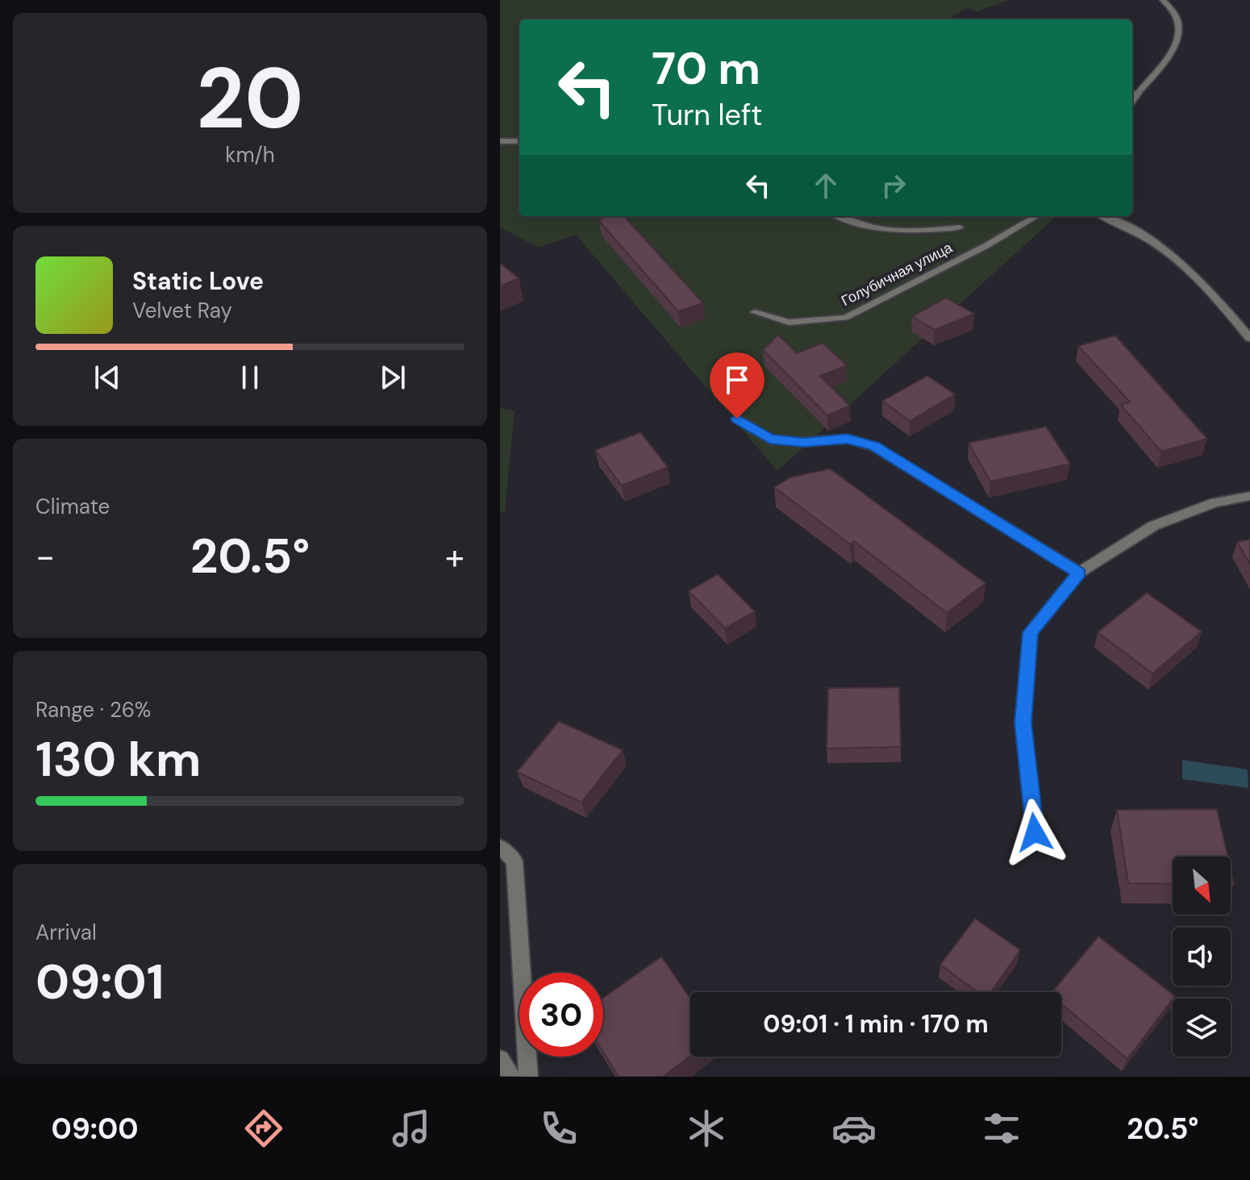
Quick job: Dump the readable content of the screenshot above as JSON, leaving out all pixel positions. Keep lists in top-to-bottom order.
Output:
{
  "streets": {
    "lane": ["Голубичная улица"]
  },
  "north": "bottom right",
  "page": {
    "tile": [
      ["20", "km/h"],
      "Climate",
      ["Range · 26%", "130 km"],
      ["Arrival", "09:01"]
    ],
    "turn": ["70 m", "Turn left"],
    "song": ["Static Love", "Velvet Ray"],
    "heat": ["−", "20.5°", "+"],
    "limit": "30",
    "trip": "09:01 · 1 min · 170 m",
    "tabs": ["09:00", "20.5°"]
  }
}
